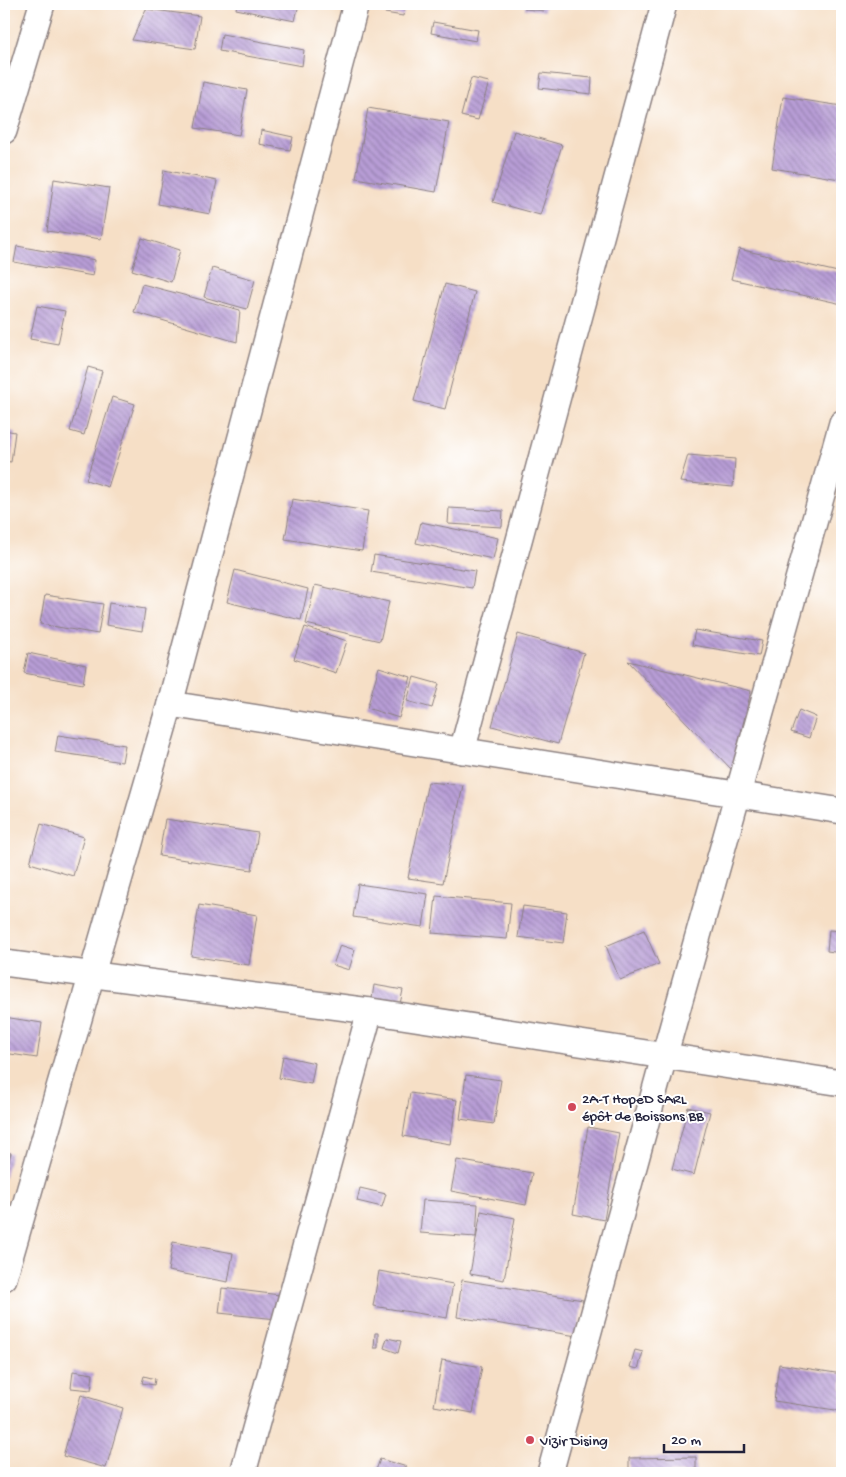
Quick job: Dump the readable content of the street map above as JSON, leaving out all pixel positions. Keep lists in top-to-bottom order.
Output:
{
  "places": ["2A-T HopeD SARL épôt de Boissons BB", "Vizir Dising"],
  "scale_bar": "20 m"
}
